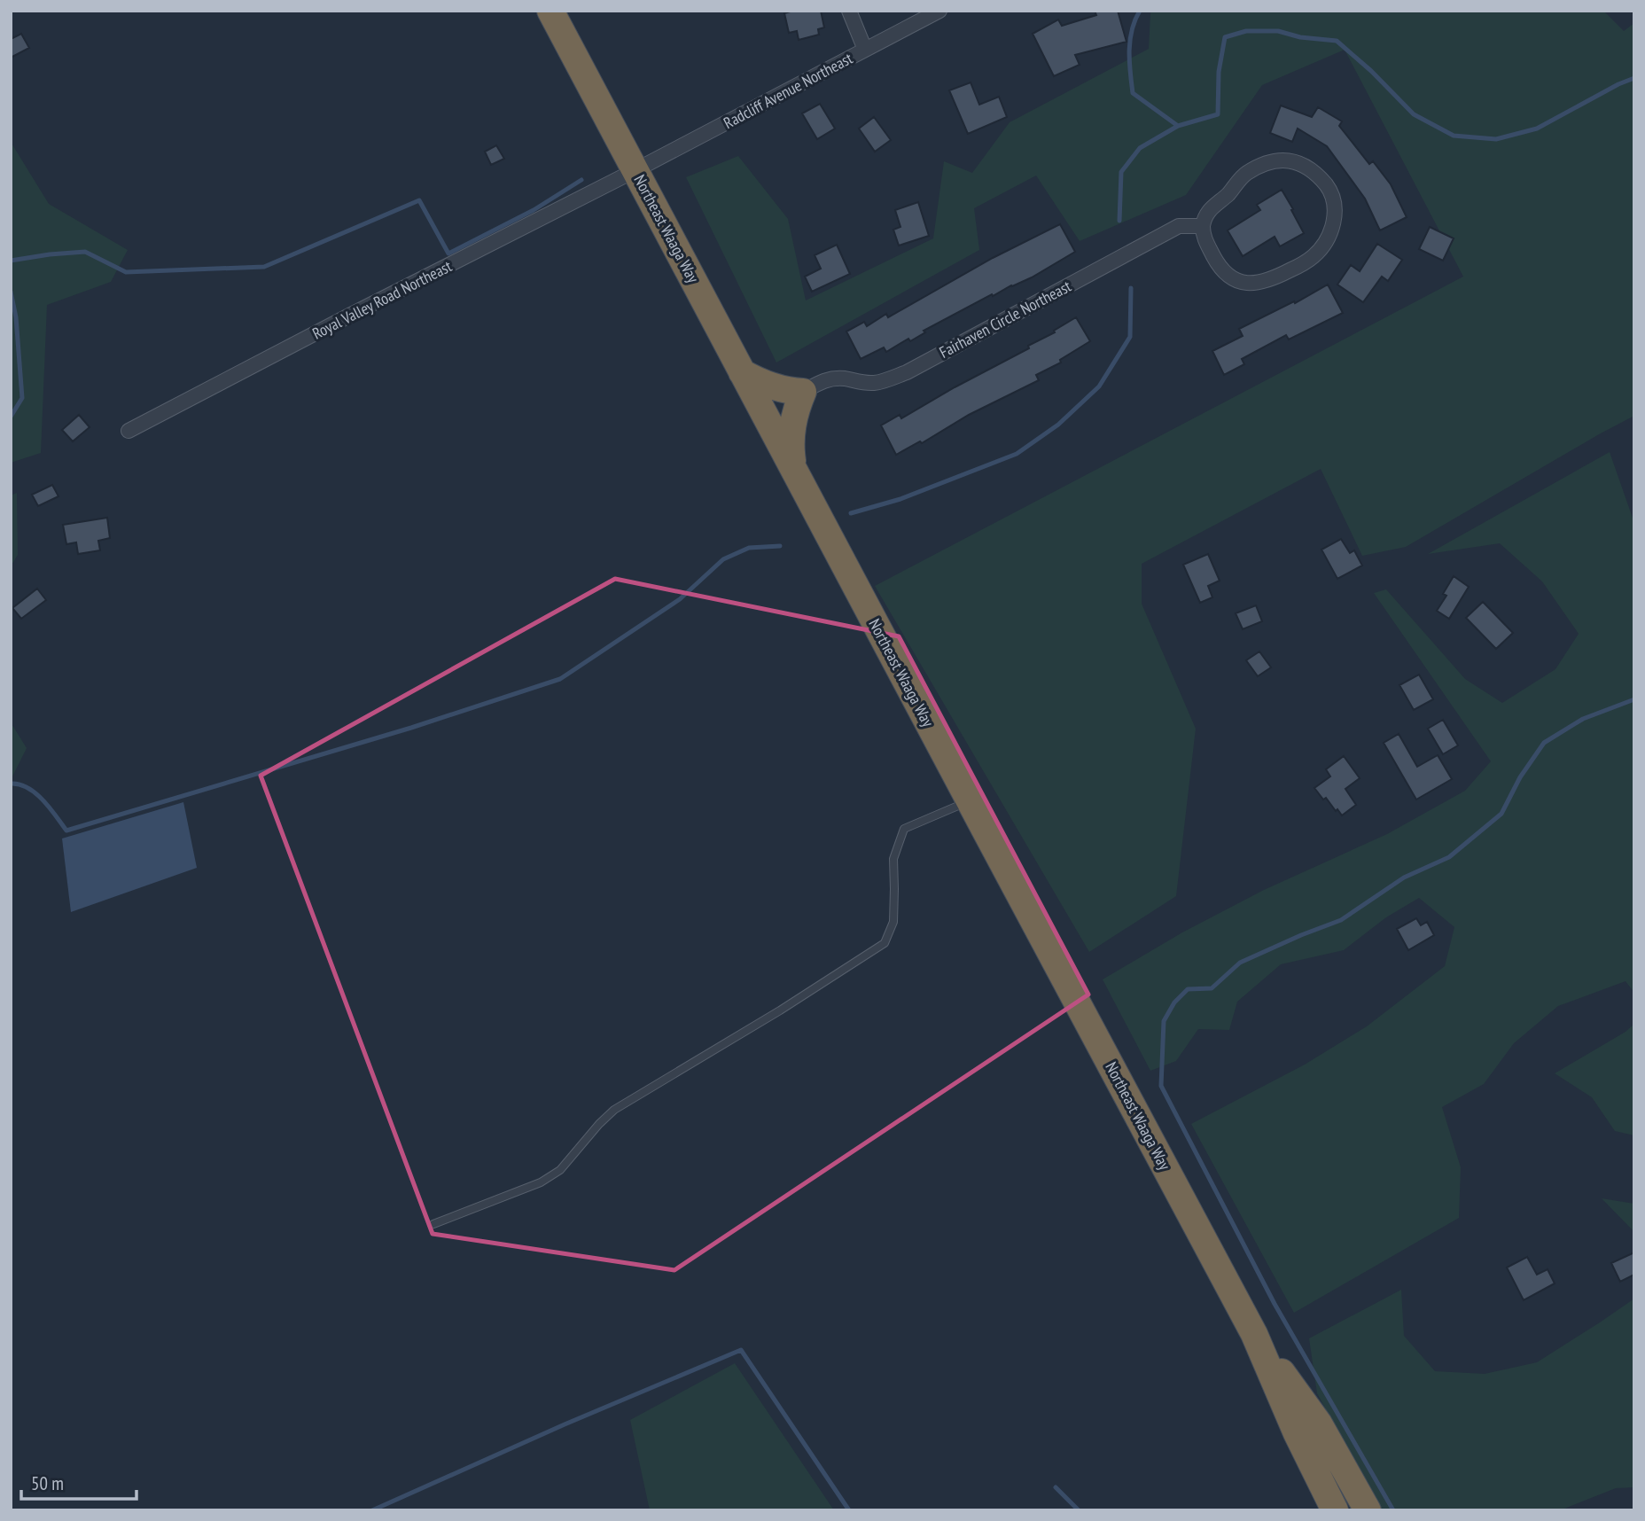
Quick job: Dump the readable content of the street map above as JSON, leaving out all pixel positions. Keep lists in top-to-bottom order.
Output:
{
  "streets": {
    "highway": ["Northeast Waaga Way"],
    "street": ["Radcliff Avenue Northeast", "Royal Valley Road Northeast", "Fairhaven Circle Northeast"]
  },
  "crossings": [
    ["Radcliff Avenue Northeast", "Northeast Waaga Way"],
    ["Radcliff Avenue Northeast", "Royal Valley Road Northeast"],
    ["Northeast Waaga Way", "Royal Valley Road Northeast"]
  ],
  "scale_bar": "50 m"
}
